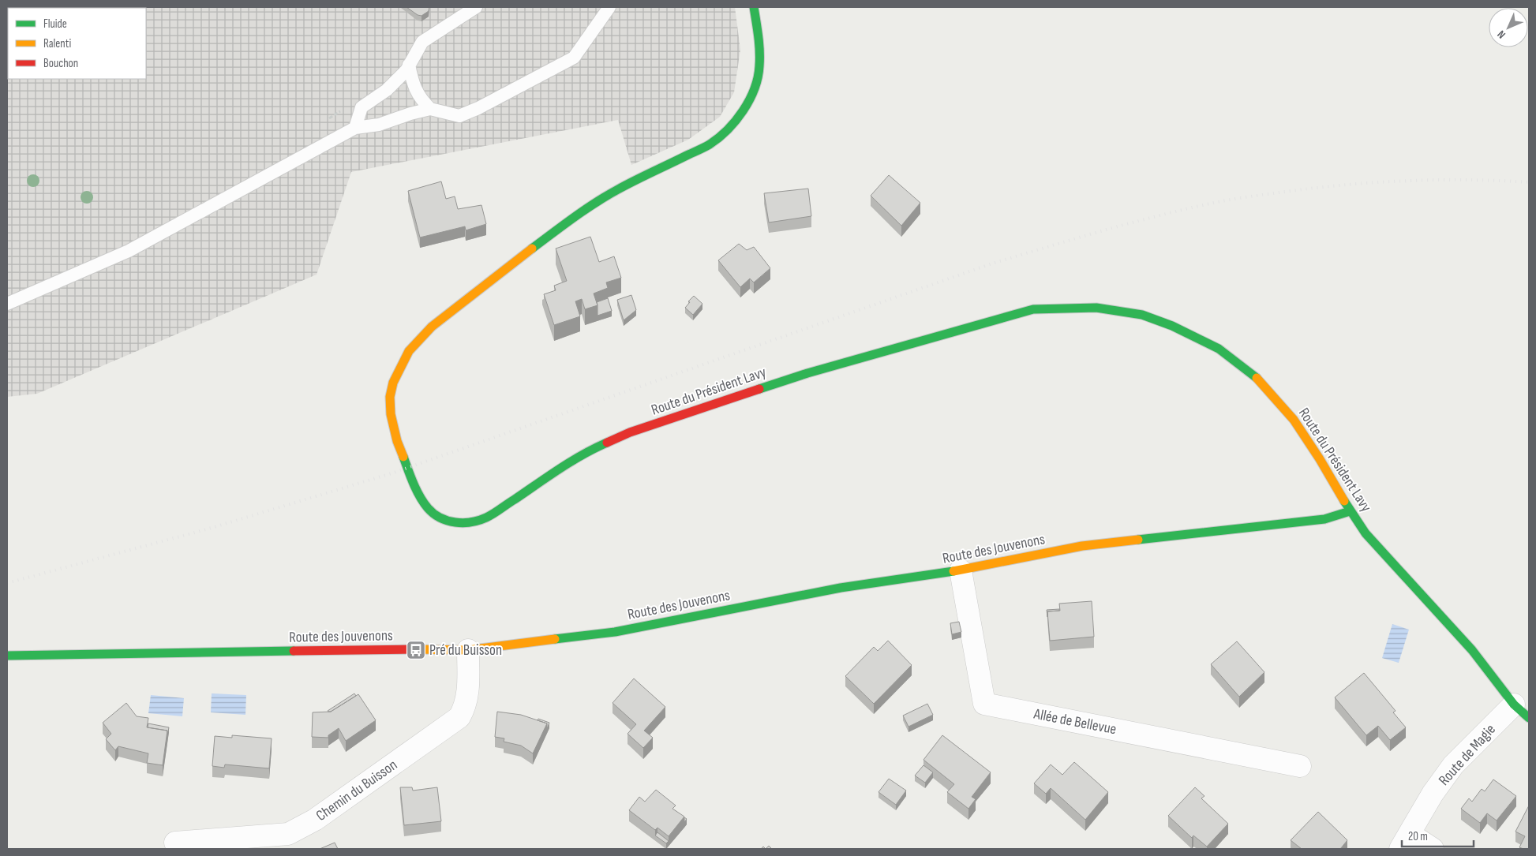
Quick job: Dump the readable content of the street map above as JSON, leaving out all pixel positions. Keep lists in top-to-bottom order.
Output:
{
  "streets": {
    "street": [
      "Route du Président Lavy",
      "Route des Jouvenons",
      "Allée de Bellevue",
      "Route de Magie",
      "Chemin du Buisson"
    ]
  },
  "crossings": [
    ["Route du Président Lavy", "Route des Jouvenons"],
    ["Route du Président Lavy", "Route de Magie"],
    ["Route des Jouvenons", "Allée de Bellevue"],
    ["Route des Jouvenons", "Chemin du Buisson"]
  ],
  "places": {
    "bus stop": ["Pré du Buisson"]
  },
  "legend": ["Fluide", "Ralenti", "Bouchon"],
  "scale_bar": "20 m",
  "north": "bottom left"
}
